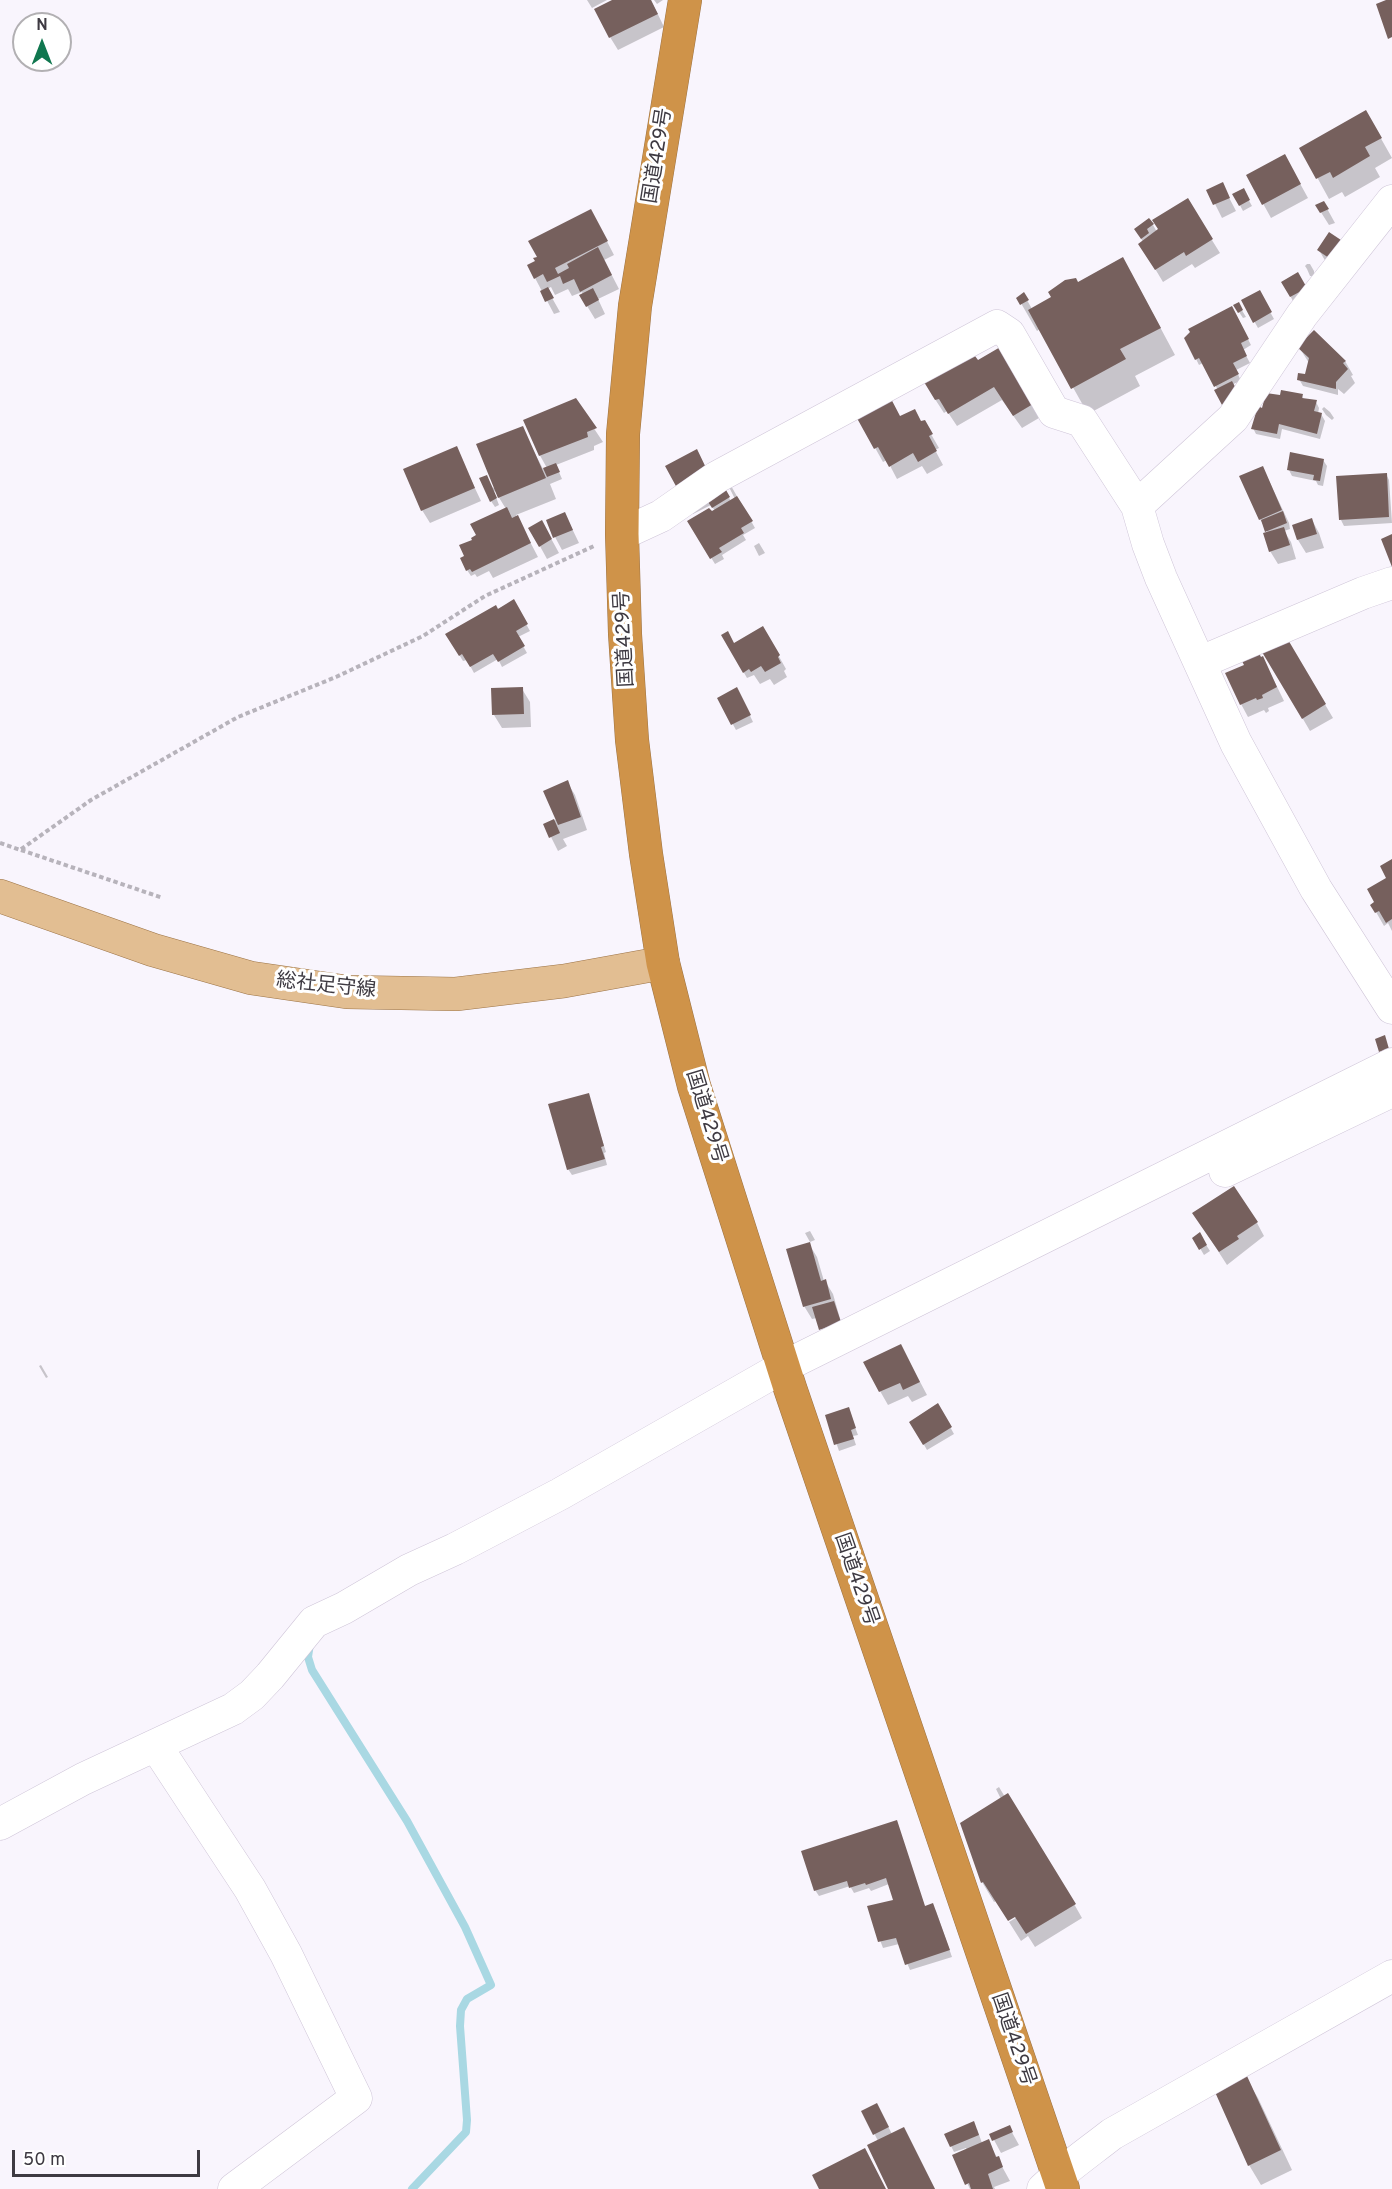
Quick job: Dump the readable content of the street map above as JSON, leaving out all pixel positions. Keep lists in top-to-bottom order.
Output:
{
  "streets": {
    "highway": ["国道429号"],
    "main road": ["総社足守線"]
  },
  "crossings": [
    ["国道429号", "総社足守線"]
  ],
  "scale_bar": "50 m",
  "north": "top"
}
